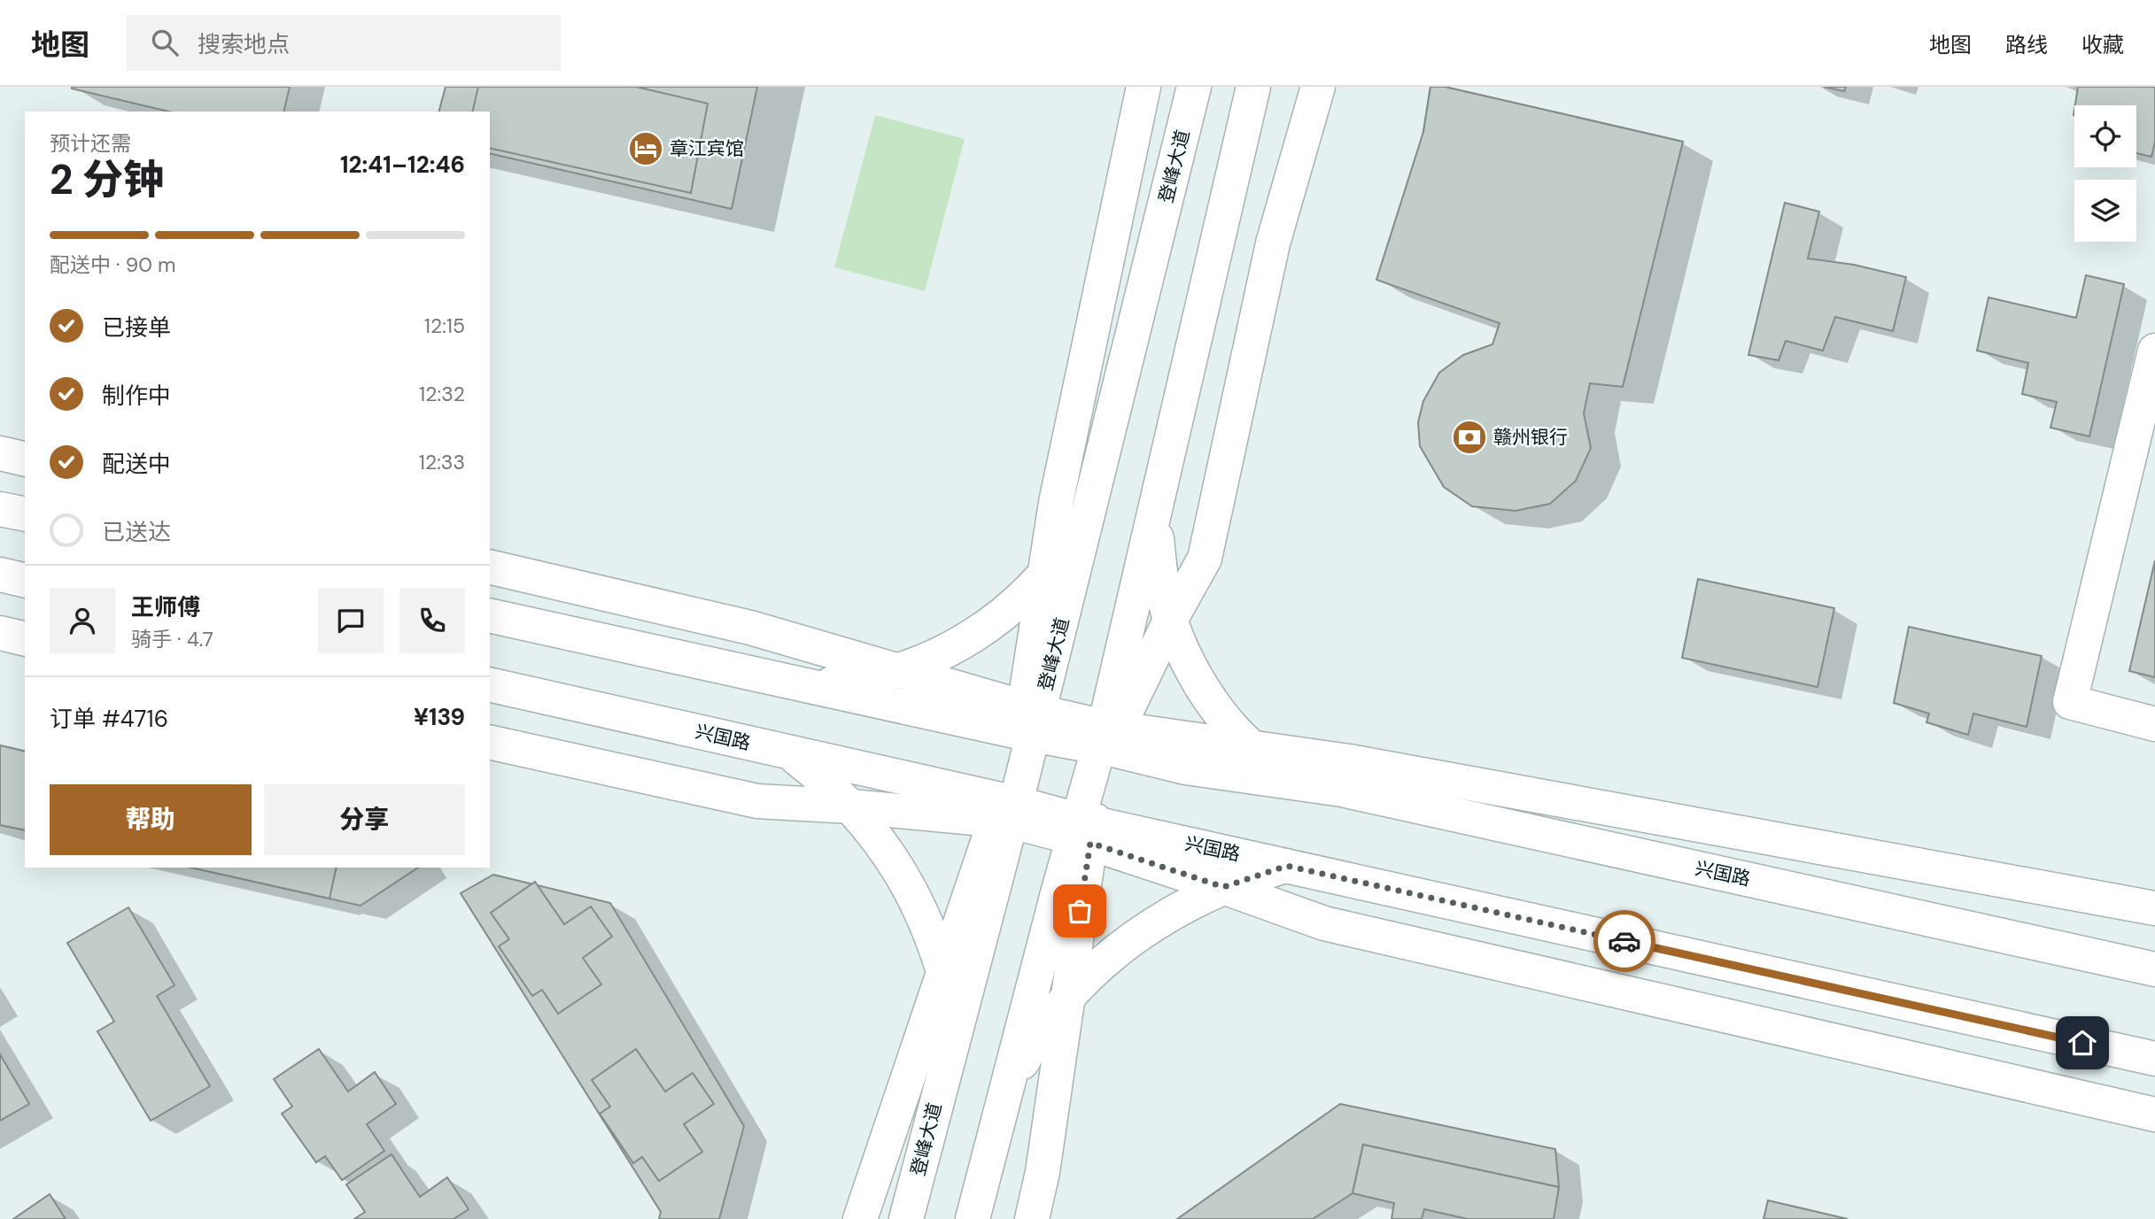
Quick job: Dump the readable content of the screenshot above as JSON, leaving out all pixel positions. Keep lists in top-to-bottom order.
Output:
{
  "streets": {
    "main road": ["登峰大道", "兴国路"]
  },
  "crossings": [
    ["登峰大道", "兴国路"]
  ],
  "places": {
    "hotel": ["章江宾馆"],
    "bank": ["赣州银行"]
  },
  "page": {
    "header": "地图",
    "search": "搜索地点",
    "nav": ["地图", "路线", "收藏"],
    "heading": ["2 分钟", "预计还需", "12:41–12:46"],
    "panel": [
      "王师傅",
      "骑手 · 4.7",
      "订单 #4716",
      "¥139"
    ],
    "bar": "配送中 · 90 m",
    "list": [
      ["已接单", "12:15"],
      ["制作中", "12:32"],
      ["配送中", "12:33"],
      "已送达"
    ],
    "buttons": ["帮助", "分享"]
  }
}
